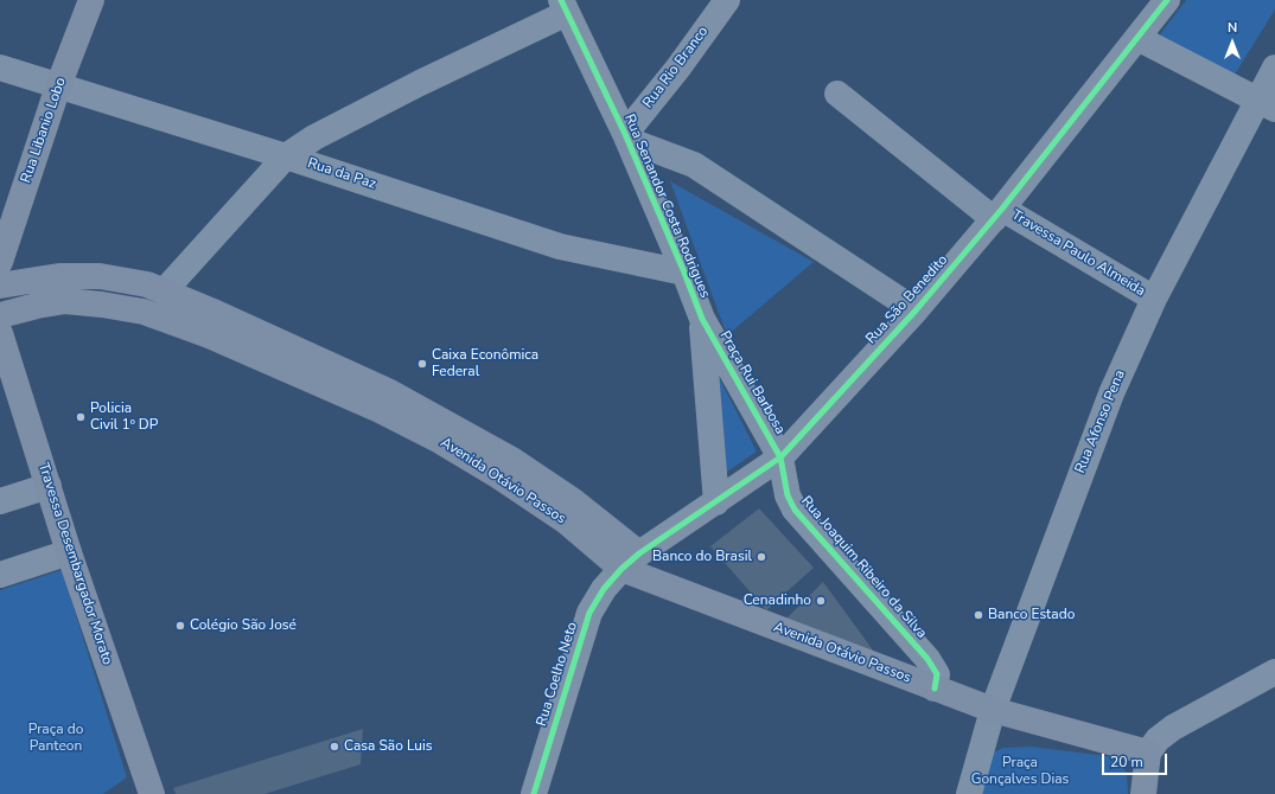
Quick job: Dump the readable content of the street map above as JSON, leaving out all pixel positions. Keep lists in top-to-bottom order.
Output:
{
  "streets": {
    "main road": ["Rua Libanio Lobo", "Avenida Otávio Passos", "Travessa Desembargador Morato"],
    "street": [
      "Rua Rio Branco",
      "Rua da Paz",
      "Rua Senandor Costa Rodrigues",
      "Travessa Paulo Almeida",
      "Rua São Benedito",
      "Praça Rui Barbosa",
      "Rua Afonso Pena",
      "Rua Joaquim Ribeiro da Silva",
      "Rua Coelho Neto"
    ]
  },
  "crossings": [
    ["Rua Rio Branco", "Rua Senandor Costa Rodrigues"],
    ["Rua Libanio Lobo", "Rua da Paz"],
    ["Rua da Paz", "Rua Senandor Costa Rodrigues"],
    ["Rua Senandor Costa Rodrigues", "Praça Rui Barbosa"],
    ["Travessa Paulo Almeida", "Rua São Benedito"],
    ["Travessa Paulo Almeida", "Rua Afonso Pena"],
    ["Rua São Benedito", "Praça Rui Barbosa"],
    ["Rua São Benedito", "Avenida Otávio Passos"],
    ["Rua São Benedito", "Rua Joaquim Ribeiro da Silva"],
    ["Rua São Benedito", "Rua Coelho Neto"],
    ["Praça Rui Barbosa", "Rua Joaquim Ribeiro da Silva"],
    ["Rua Afonso Pena", "Avenida Otávio Passos"],
    ["Avenida Otávio Passos", "Rua Joaquim Ribeiro da Silva"],
    ["Avenida Otávio Passos", "Rua Coelho Neto"]
  ],
  "parks": ["Praça do Panteon", "Praça Gonçalves Dias"],
  "places": [
    "Caixa Econômica Federal",
    "Policia Civil 1º DP",
    "Banco do Brasil",
    "Cenadinho",
    "Banco Estado",
    "Colégio São José",
    "Casa São Luis"
  ],
  "scale_bar": "20 m",
  "north": "top"
}
